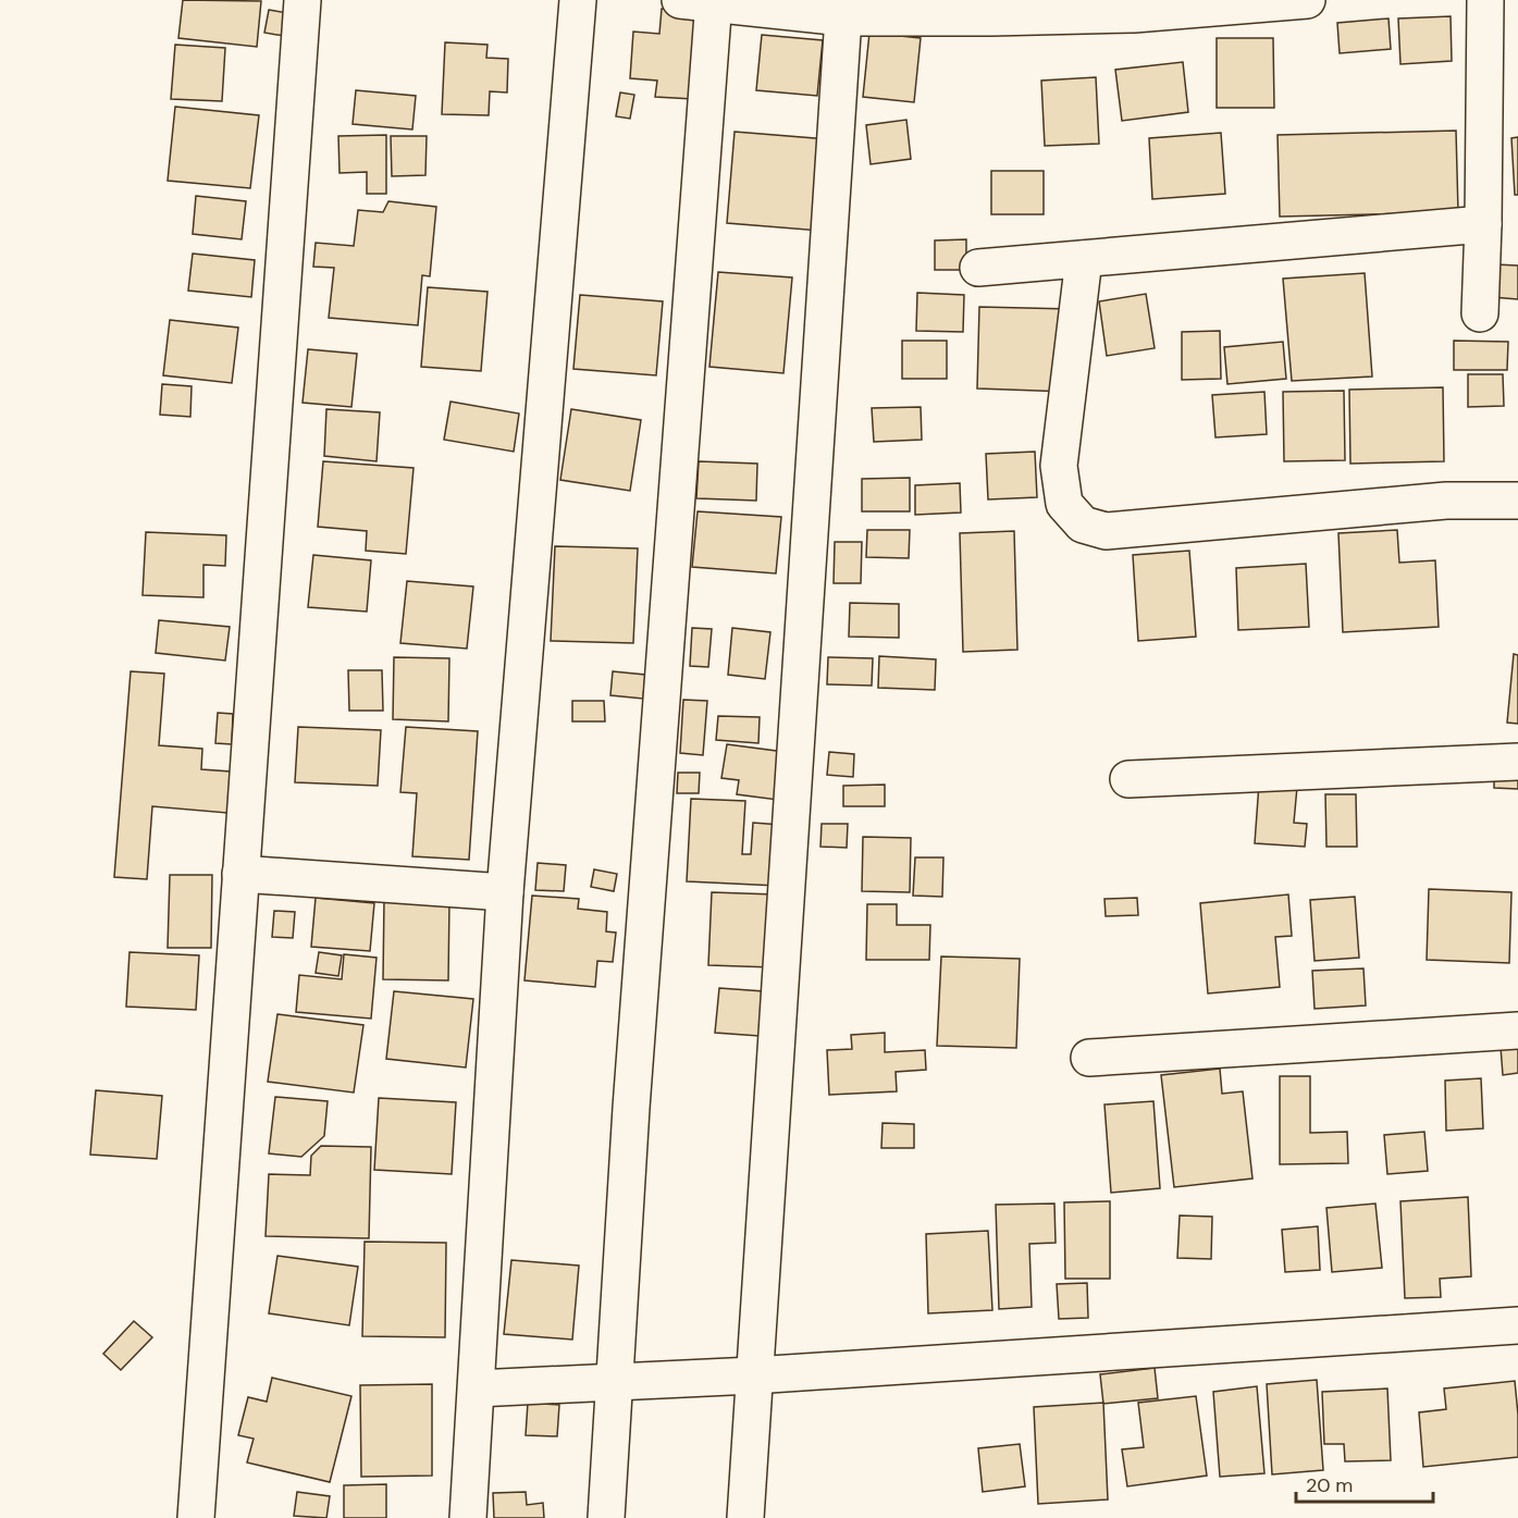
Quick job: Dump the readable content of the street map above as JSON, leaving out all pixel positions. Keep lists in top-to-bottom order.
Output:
{
  "scale_bar": "20 m"
}
